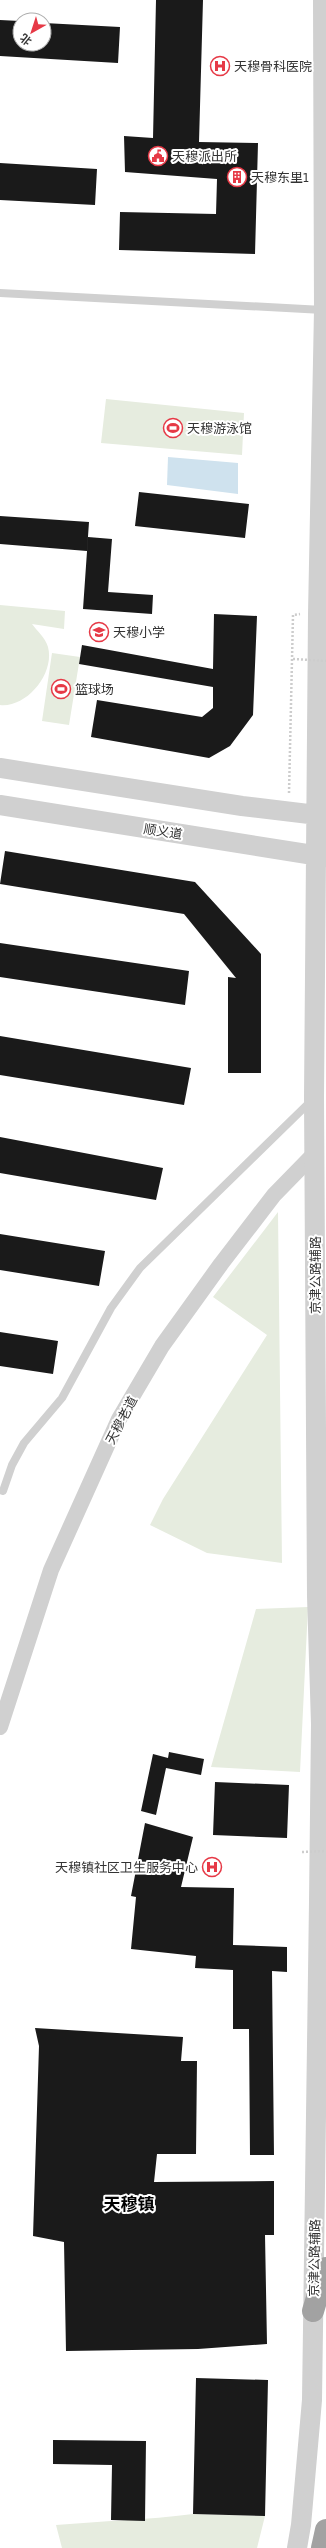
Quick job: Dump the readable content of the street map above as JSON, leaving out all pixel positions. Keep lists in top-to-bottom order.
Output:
{
  "streets": {
    "street": ["顺义道", "京津公路辅路", "天穆老道"]
  },
  "crossings": [
    ["顺义道", "京津公路辅路"],
    ["京津公路辅路", "天穆老道"]
  ],
  "districts": ["天穆镇"],
  "places": {
    "hospital": ["天穆骨科医院", "天穆镇社区卫生服务中心"],
    "public building": ["天穆派出所"],
    "building": ["天穆东里1"],
    "sports": ["天穆游泳馆", "篮球场"],
    "school or university": ["天穆小学"]
  },
  "north": "bottom left"
}
